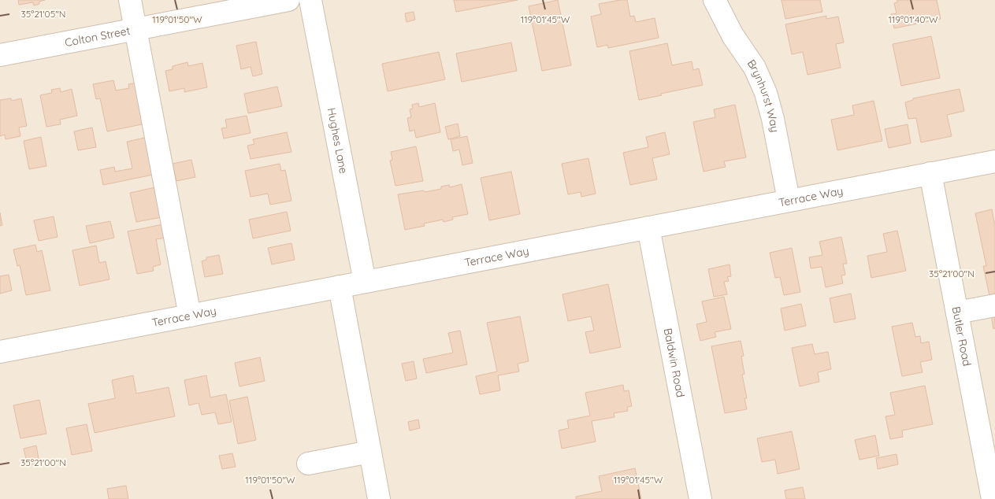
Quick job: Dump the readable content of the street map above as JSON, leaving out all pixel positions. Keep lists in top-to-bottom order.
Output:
{
  "streets": {
    "street": [
      "Colton Street",
      "Brynhurst Way",
      "Hughes Lane",
      "Terrace Way",
      "Butler Road",
      "Baldwin Road"
    ]
  },
  "crossings": [
    ["Brynhurst Way", "Terrace Way"],
    ["Hughes Lane", "Terrace Way"],
    ["Terrace Way", "Butler Road"],
    ["Terrace Way", "Baldwin Road"]
  ],
  "coordinates": [
    "35°21'05\"N",
    "119°01'50\"W",
    "119°01'45\"W",
    "119°01'40\"W",
    "35°21'00\"N"
  ]
}
